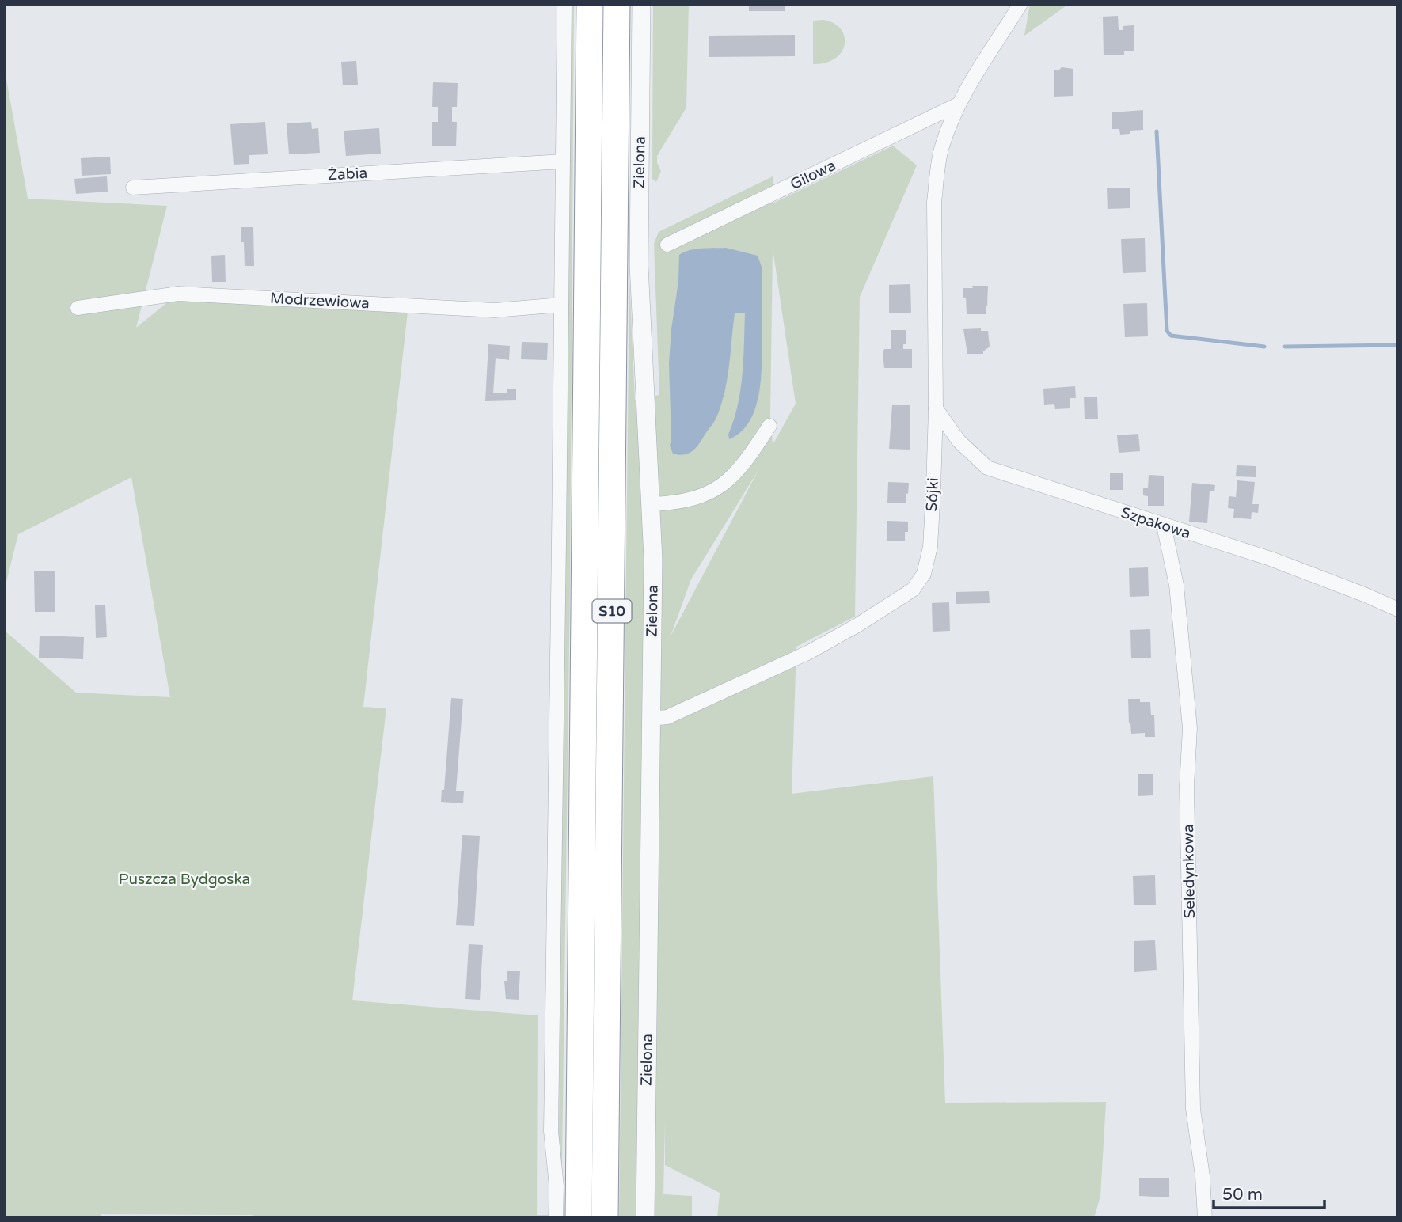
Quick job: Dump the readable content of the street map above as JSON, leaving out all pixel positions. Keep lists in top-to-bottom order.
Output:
{
  "streets": {
    "highway": ["S10"],
    "street": [
      "Zielona",
      "Żabia",
      "Gilowa",
      "Modrzewiowa",
      "Sójki",
      "Szpakowa",
      "Seledynkowa"
    ]
  },
  "crossings": [
    ["Zielona", "Sójki"],
    ["Gilowa", "Sójki"],
    ["Sójki", "Szpakowa"],
    ["Szpakowa", "Seledynkowa"]
  ],
  "parks": ["Puszcza Bydgoska"],
  "scale_bar": "50 m"
}
